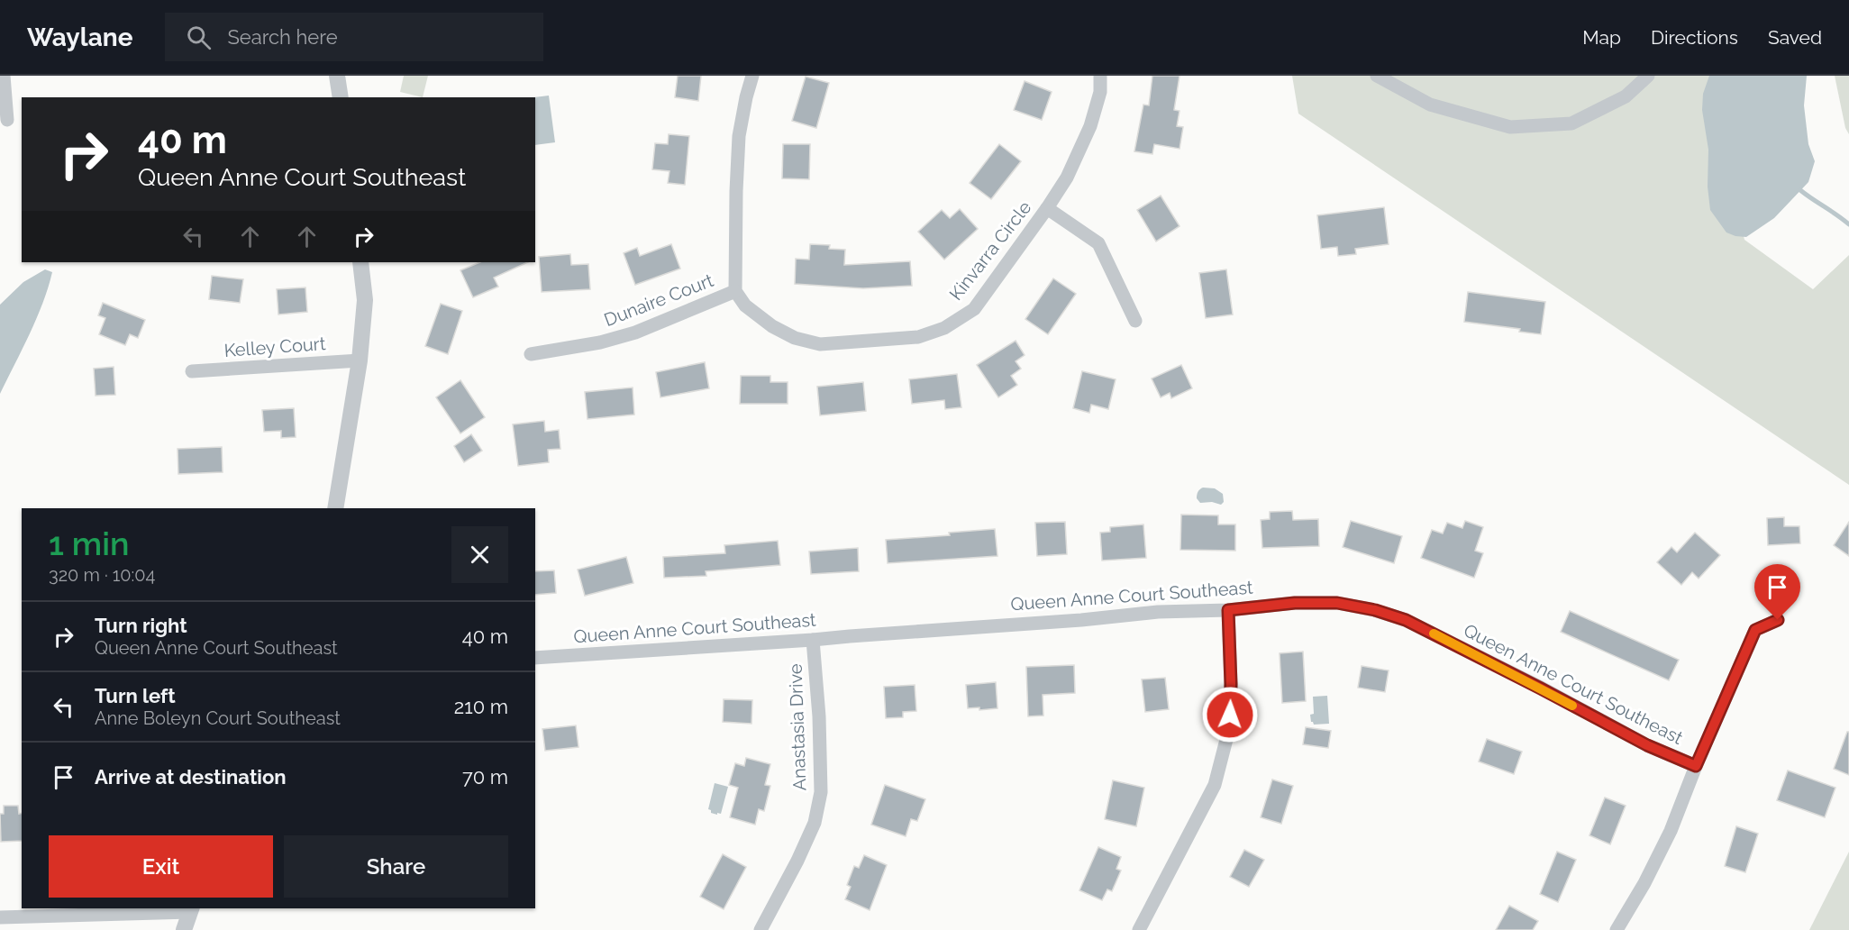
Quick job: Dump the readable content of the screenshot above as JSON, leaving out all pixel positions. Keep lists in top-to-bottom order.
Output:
{
  "streets": {
    "street": [
      "Kinvarra Circle",
      "Dunaire Court",
      "Kelley Court",
      "Queen Anne Court Southeast",
      "Anastasia Drive"
    ]
  },
  "crossings": [
    ["Kinvarra Circle", "Dunaire Court"],
    ["Queen Anne Court Southeast", "Anastasia Drive"]
  ],
  "page": {
    "header": "Waylane",
    "search": "Search here",
    "nav": ["Map", "Directions", "Saved"],
    "turn": ["40 m", "Queen Anne Court Southeast"],
    "heading": ["1 min", "320 m · 10:04"],
    "list": [
      {
        "name": "Turn right",
        "note": "Queen Anne Court Southeast",
        "value": "40 m"
      },
      {
        "name": "Turn left",
        "note": "Anne Boleyn Court Southeast",
        "value": "210 m"
      },
      {
        "name": "Arrive at destination",
        "value": "70 m"
      }
    ],
    "buttons": ["Exit", "Share"]
  }
}
